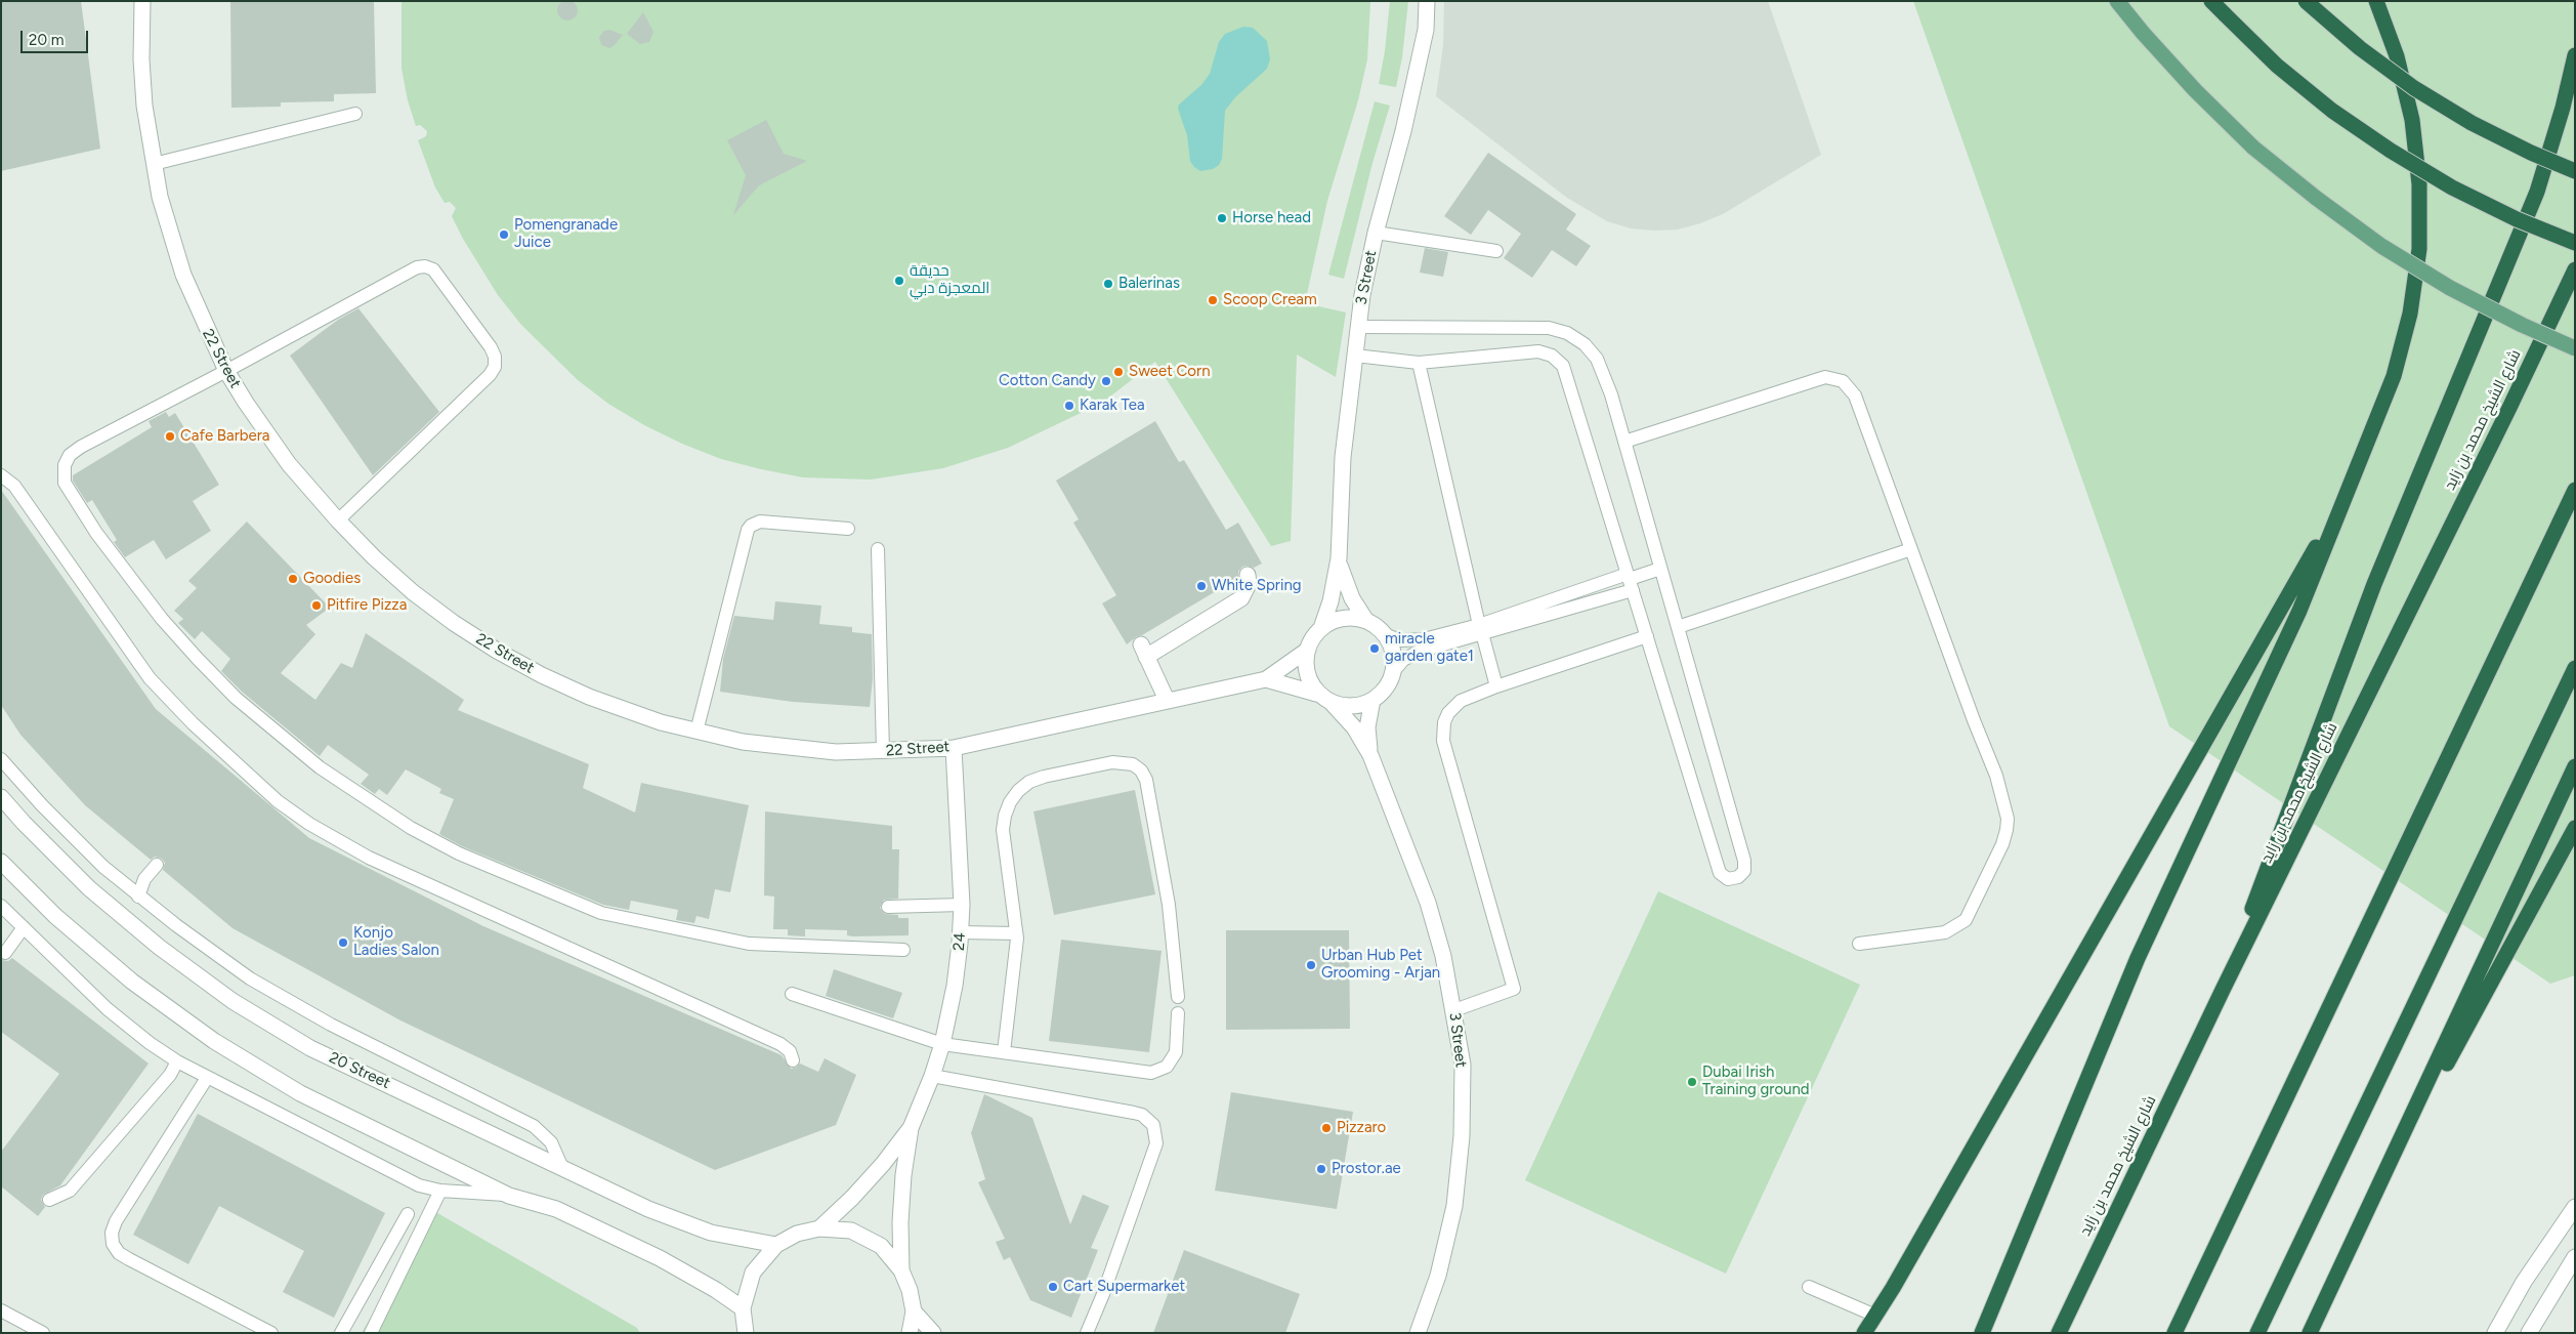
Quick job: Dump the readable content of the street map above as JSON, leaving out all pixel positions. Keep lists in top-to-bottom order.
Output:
{
  "streets": {
    "highway": ["شارع الشيخ محمد بن زايد"],
    "street": [
      "3 Street",
      "22 Street",
      "24",
      "20 Street"
    ]
  },
  "crossings": [
    ["3 Street", "22 Street"],
    ["22 Street", "24"]
  ],
  "places": [
    "Horse head",
    "Pomengranade Juice",
    "حديقة المعجزة دبي",
    "Balerinas",
    "Scoop Cream",
    "Sweet Corn",
    "Cotton Candy",
    "Karak Tea",
    "Cafe Barbera",
    "Goodies",
    "White Spring",
    "Pitfire Pizza",
    "miracle garden gate1",
    "Konjo Ladies Salon",
    "Urban Hub Pet Grooming - Arjan",
    "Dubai Irish Training ground",
    "Pizzaro",
    "Prostor.ae",
    "Cart Supermarket"
  ],
  "scale_bar": "20 m"
}
